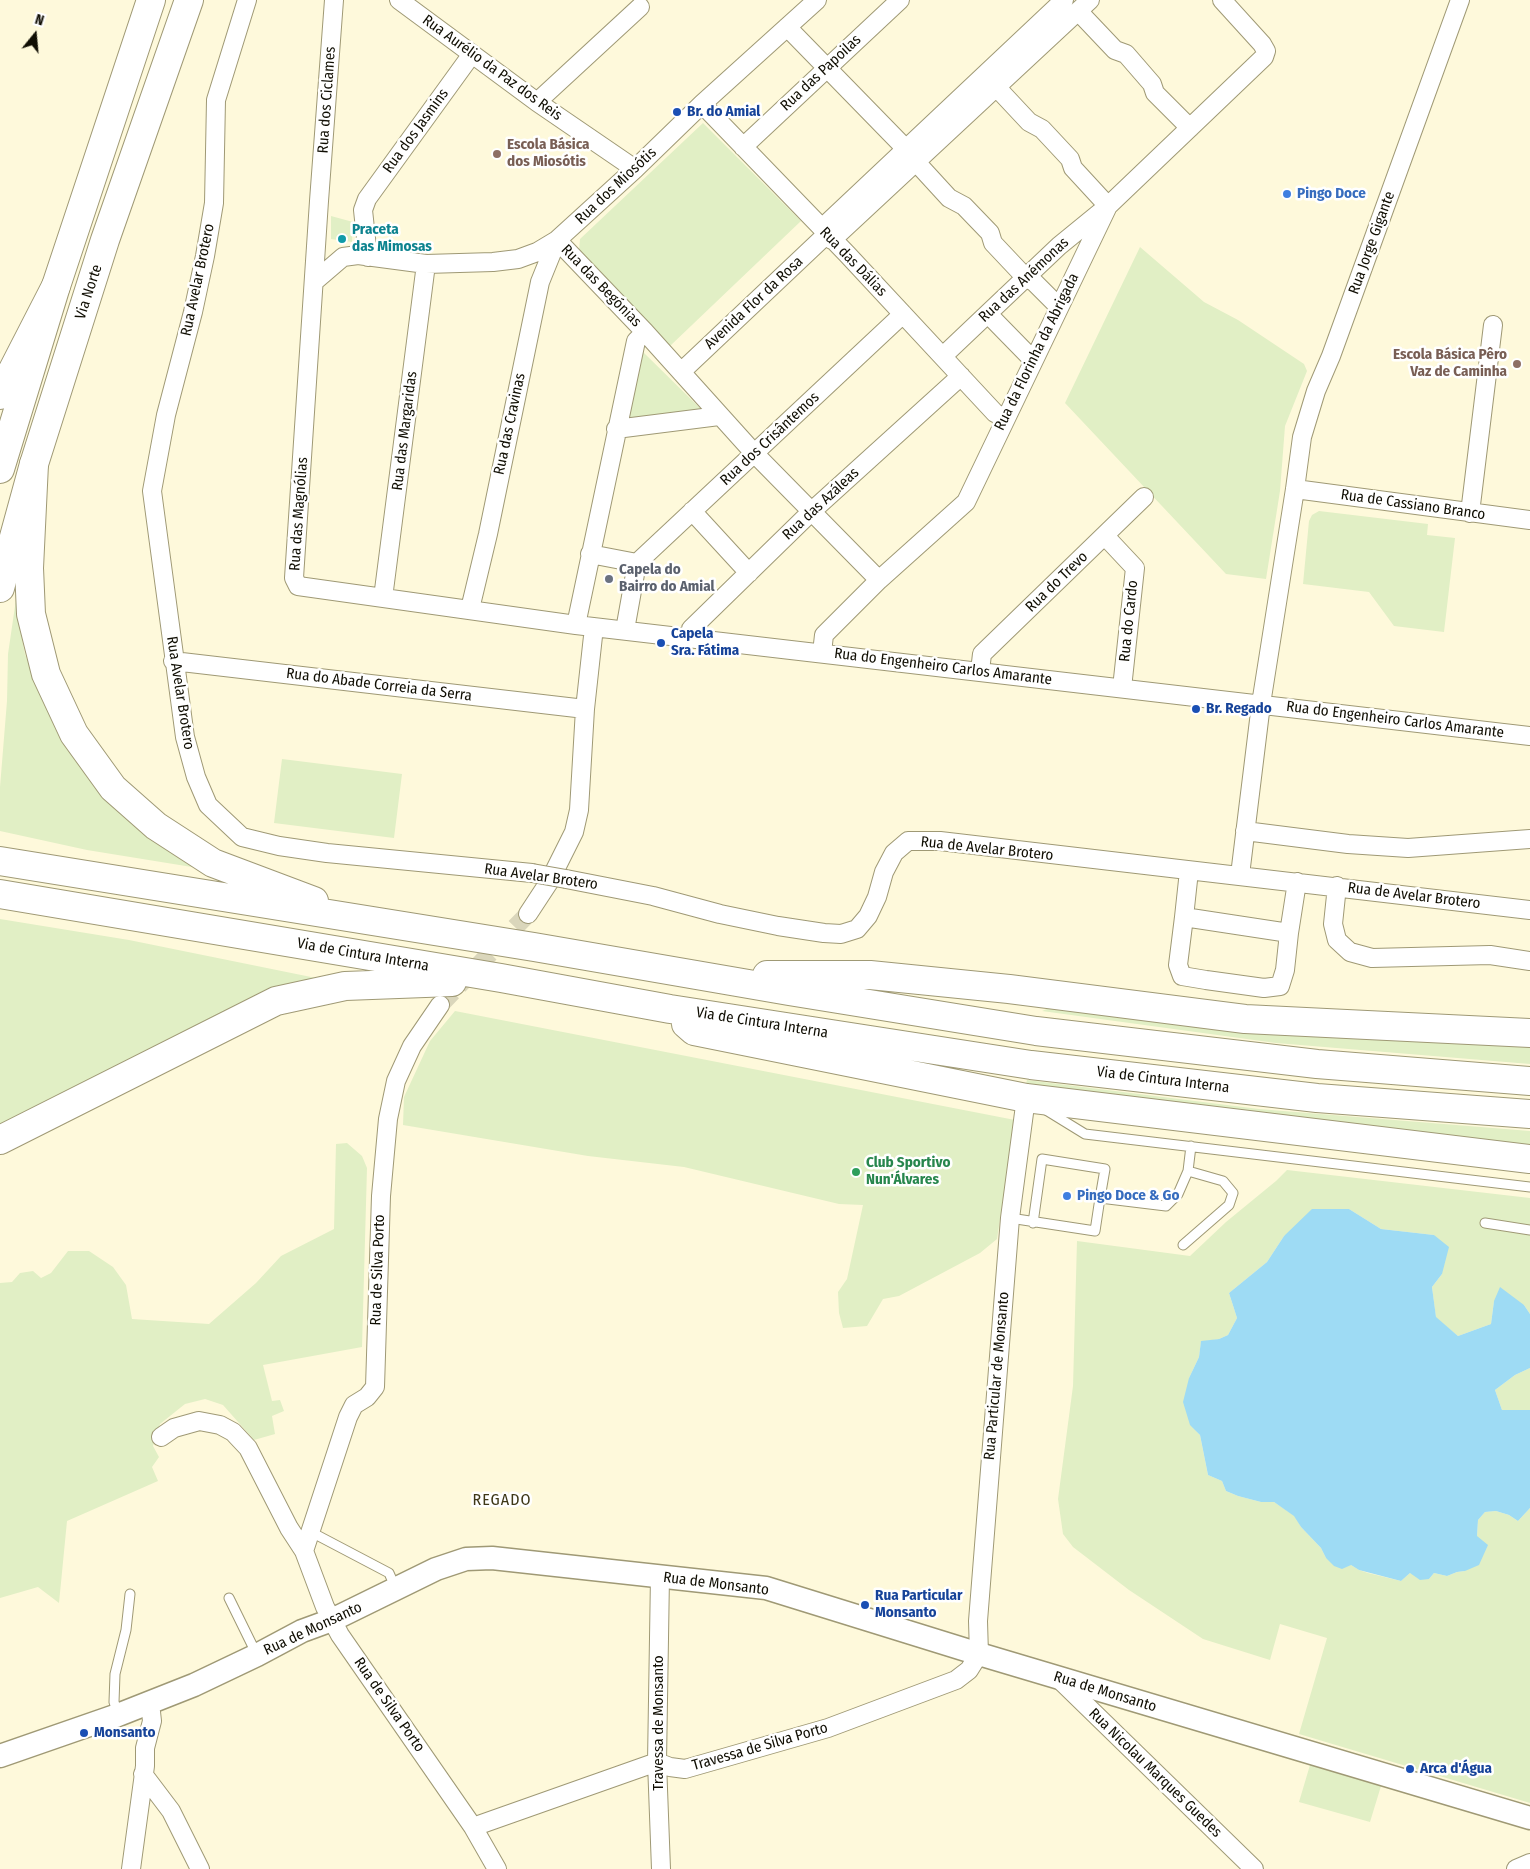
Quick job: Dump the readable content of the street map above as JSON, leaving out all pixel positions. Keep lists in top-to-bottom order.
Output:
{
  "streets": {
    "highway": ["Via Norte", "Via de Cintura Interna"],
    "street": [
      "Rua Aurélio da Paz dos Reis",
      "Rua das Papoilas",
      "Rua dos Ciclames",
      "Rua dos Jasmins",
      "Rua dos Miosótis",
      "Rua Jorge Gigante",
      "Rua das Dálias",
      "Rua Avelar Brotero",
      "Rua das Anémonas",
      "Rua das Begónias",
      "Avenida Flor da Rosa",
      "Rua da Florinha da Abrigada",
      "Rua das Cravinas",
      "Rua das Margaridas",
      "Rua dos Crisântemos",
      "Rua das Azáleas",
      "Rua de Cassiano Branco",
      "Rua das Magnólias",
      "Rua do Trevo",
      "Rua do Cardo",
      "Rua do Engenheiro Carlos Amarante",
      "Rua do Abade Correia da Serra",
      "Rua de Avelar Brotero",
      "Rua de Silva Porto",
      "Rua Particular de Monsanto",
      "Rua de Monsanto",
      "Travessa de Monsanto",
      "Travessa de Silva Porto",
      "Rua Nicolau Marques Guedes"
    ]
  },
  "crossings": [
    ["Rua Aurélio da Paz dos Reis", "Rua dos Jasmins"],
    ["Rua Aurélio da Paz dos Reis", "Rua dos Miosótis"],
    ["Rua das Papoilas", "Rua das Dálias"],
    ["Rua dos Ciclames", "Rua das Magnólias"],
    ["Rua dos Jasmins", "Rua dos Miosótis"],
    ["Rua dos Miosótis", "Rua das Dálias"],
    ["Rua dos Miosótis", "Rua das Begónias"],
    ["Rua dos Miosótis", "Rua das Cravinas"],
    ["Rua dos Miosótis", "Rua das Margaridas"],
    ["Rua Jorge Gigante", "Rua de Cassiano Branco"],
    ["Rua das Dálias", "Rua das Anémonas"],
    ["Rua das Dálias", "Avenida Flor da Rosa"],
    ["Rua das Dálias", "Rua da Florinha da Abrigada"],
    ["Rua das Dálias", "Rua dos Crisântemos"],
    ["Rua das Dálias", "Rua das Azáleas"],
    ["Rua Avelar Brotero", "Rua do Abade Correia da Serra"],
    ["Rua Avelar Brotero", "Rua de Avelar Brotero"],
    ["Rua das Anémonas", "Rua da Florinha da Abrigada"],
    ["Rua das Begónias", "Avenida Flor da Rosa"],
    ["Rua das Begónias", "Rua da Florinha da Abrigada"],
    ["Rua das Begónias", "Rua das Cravinas"],
    ["Rua das Begónias", "Rua dos Crisântemos"],
    ["Rua das Begónias", "Rua das Azáleas"],
    ["Rua da Florinha da Abrigada", "Rua do Engenheiro Carlos Amarante"],
    ["Rua das Cravinas", "Rua das Magnólias"],
    ["Rua das Margaridas", "Rua das Magnólias"],
    ["Rua das Azáleas", "Rua do Engenheiro Carlos Amarante"],
    ["Rua das Magnólias", "Rua do Engenheiro Carlos Amarante"],
    ["Rua do Trevo", "Rua do Cardo"],
    ["Rua do Trevo", "Rua do Engenheiro Carlos Amarante"],
    ["Rua do Cardo", "Rua do Engenheiro Carlos Amarante"],
    ["Rua de Silva Porto", "Rua de Monsanto"],
    ["Rua Particular de Monsanto", "Rua de Monsanto"],
    ["Rua Particular de Monsanto", "Travessa de Silva Porto"],
    ["Rua de Monsanto", "Travessa de Monsanto"],
    ["Rua de Monsanto", "Travessa de Silva Porto"],
    ["Rua de Monsanto", "Rua Nicolau Marques Guedes"],
    ["Travessa de Monsanto", "Travessa de Silva Porto"]
  ],
  "districts": ["REGADO"],
  "places": [
    "Br. do Amial",
    "Escola Básica dos Miosótis",
    "Pingo Doce",
    "Praceta das Mimosas",
    "Escola Básica Pêro Vaz de Caminha",
    "Capela do Bairro do Amial",
    "Capela Sra. Fátima",
    "Br. Regado",
    "Club Sportivo Nun'Álvares",
    "Pingo Doce & Go",
    "Rua Particular Monsanto",
    "Monsanto",
    "Arca d'Água"
  ],
  "north": "top"
}
